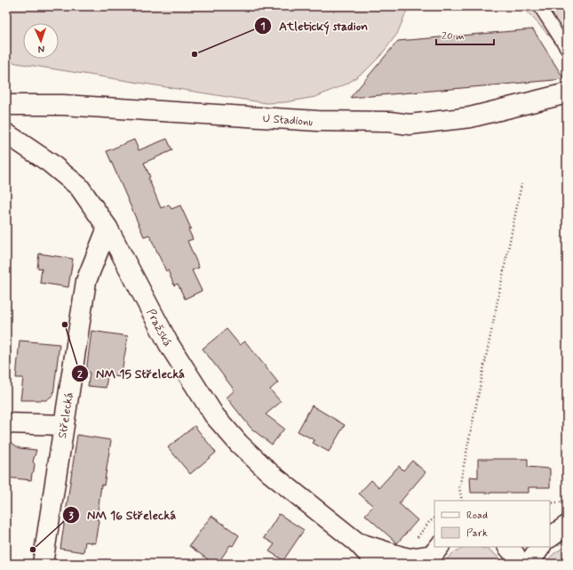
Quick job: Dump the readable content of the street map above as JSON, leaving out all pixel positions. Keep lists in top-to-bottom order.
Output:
{
  "streets": {
    "street": ["U Stadionu", "Pražská", "Střelecká"]
  },
  "crossings": [
    ["Pražská", "Střelecká"]
  ],
  "places": ["Atletický stadion", "NM 15 Střelecká", "NM 16 Střelecká"],
  "legend": ["Road", "Park"],
  "scale_bar": "20 m",
  "north": "bottom"
}
